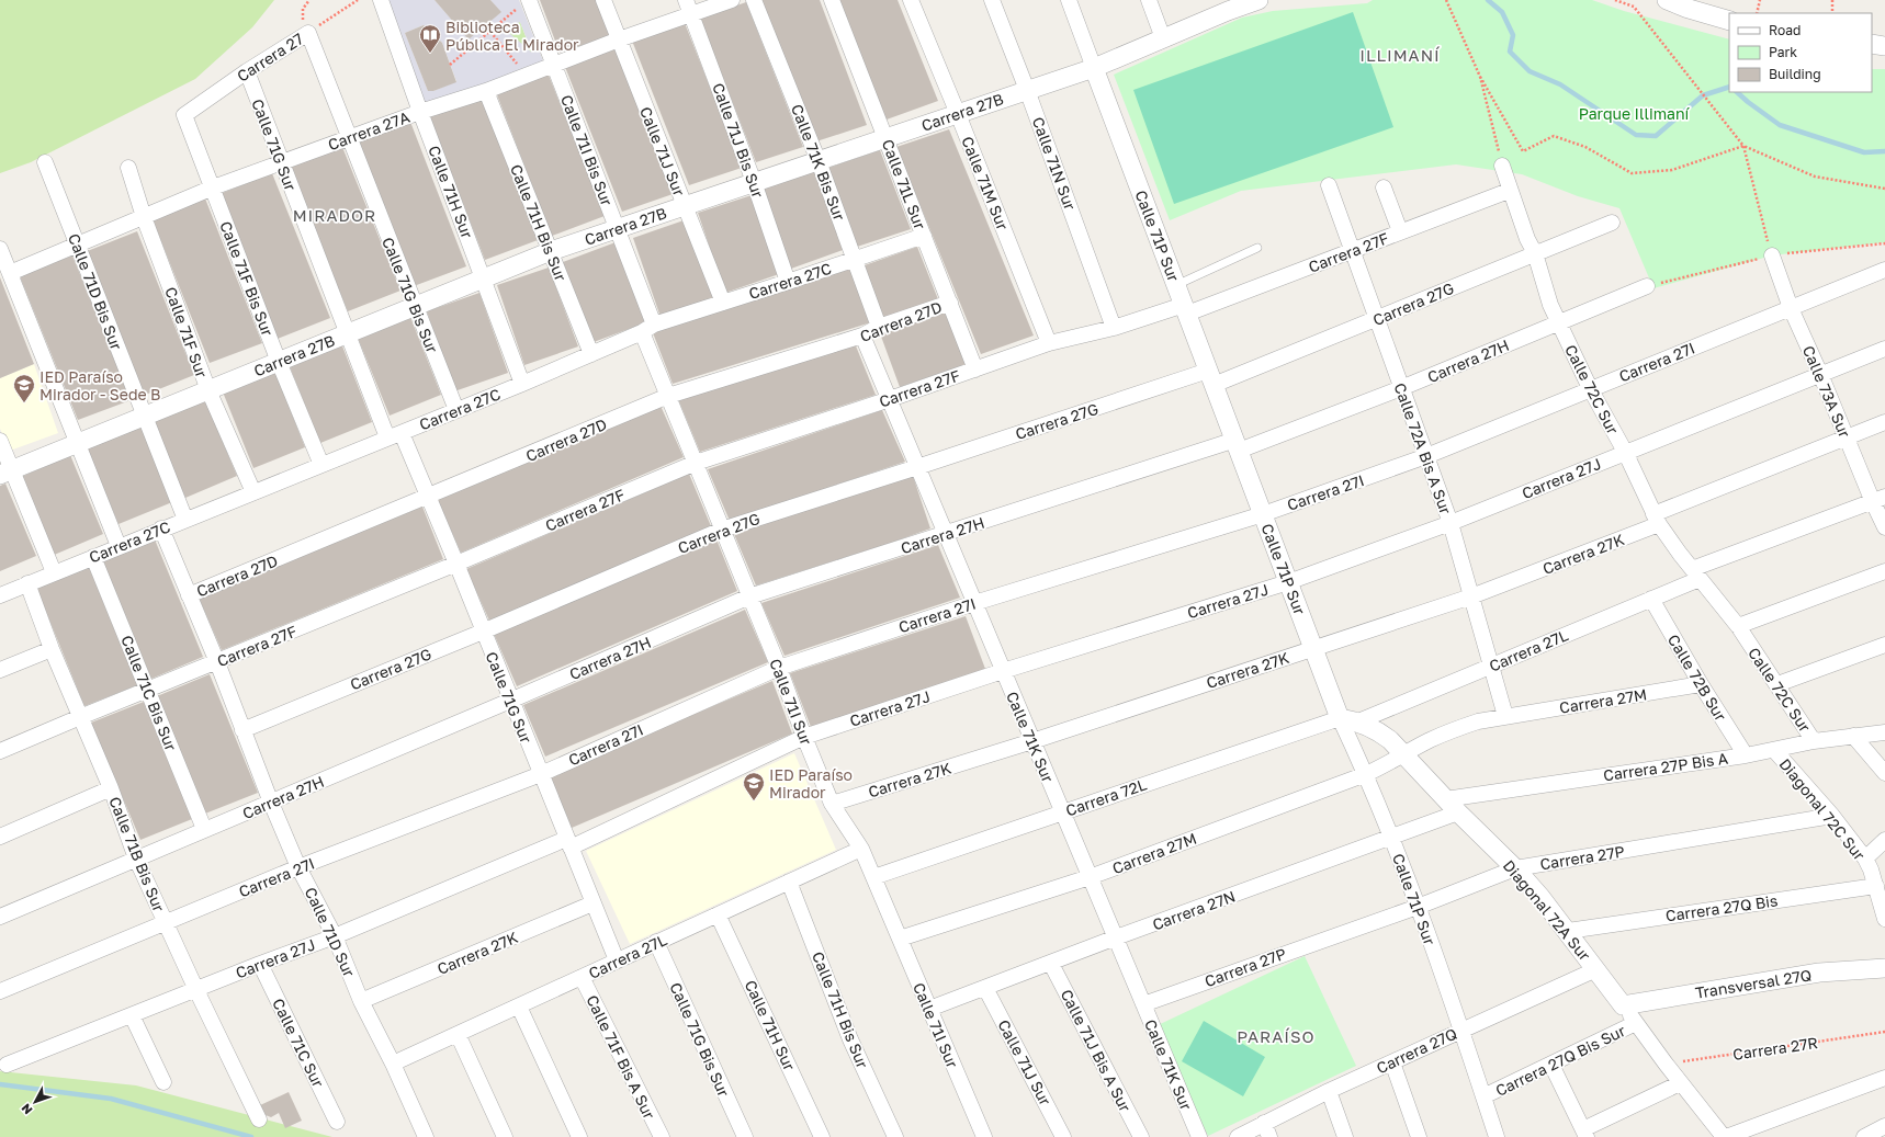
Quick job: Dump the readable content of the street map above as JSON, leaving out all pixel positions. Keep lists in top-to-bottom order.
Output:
{
  "streets": {
    "street": [
      "Carrera 27",
      "Carrera 27B",
      "Carrera 27A",
      "Calle 71J Bis Sur",
      "Calle 71G Sur",
      "Calle 71I Bis Sur",
      "Calle 71J Sur",
      "Calle 71K Bis Sur",
      "Calle 71N Sur",
      "Calle 71M Sur",
      "Calle 71L Sur",
      "Calle 71H Sur",
      "Calle 71H Bis Sur",
      "Calle 71P Sur",
      "Carrera 27F",
      "Calle 71F Bis Sur",
      "Carrera 27C",
      "Calle 71D Bis Sur",
      "Calle 71G Bis Sur",
      "Carrera 27G",
      "Carrera 27D",
      "Calle 71F Sur",
      "Carrera 27H",
      "Carrera 27I",
      "Calle 72C Sur",
      "Calle 73A Sur",
      "Calle 72A Bis A Sur",
      "Carrera 27J",
      "Carrera 27K",
      "Carrera 27L",
      "Calle 72B Sur",
      "Calle 71C Bis Sur",
      "Carrera 27M",
      "Calle 71I Sur",
      "Calle 71K Sur",
      "Carrera 27P Bis A",
      "Carrera 72L",
      "Diagonal 72C Sur",
      "Calle 71B Bis Sur",
      "Carrera 27P",
      "Carrera 27Q Bis",
      "Carrera 27N",
      "Diagonal 72A Sur",
      "Calle 71D Sur",
      "Transversal 27Q",
      "Calle 71C Sur",
      "Calle 71J Bis A Sur",
      "Carrera 27Q",
      "Calle 71F Bis A Sur",
      "Carrera 27Q Bis Sur"
    ],
    "path": ["Carrera 27R"]
  },
  "crossings": [
    ["Carrera 27", "Calle 71G Sur"],
    ["Carrera 27", "Calle 71F Bis Sur"],
    ["Carrera 27", "Calle 71G Bis Sur"],
    ["Carrera 27B", "Calle 71J Bis Sur"],
    ["Carrera 27B", "Calle 71G Sur"],
    ["Carrera 27B", "Calle 71I Bis Sur"],
    ["Carrera 27B", "Calle 71J Sur"],
    ["Carrera 27B", "Calle 71K Bis Sur"],
    ["Carrera 27B", "Calle 71N Sur"],
    ["Carrera 27B", "Calle 71M Sur"],
    ["Carrera 27B", "Calle 71L Sur"],
    ["Carrera 27B", "Calle 71H Sur"],
    ["Carrera 27B", "Calle 71H Bis Sur"],
    ["Carrera 27B", "Calle 71P Sur"],
    ["Carrera 27B", "Calle 71F Bis Sur"],
    ["Carrera 27B", "Calle 71D Bis Sur"],
    ["Carrera 27B", "Calle 71G Bis Sur"],
    ["Carrera 27B", "Calle 71F Sur"],
    ["Carrera 27A", "Calle 71J Bis Sur"],
    ["Carrera 27A", "Calle 71G Sur"],
    ["Carrera 27A", "Calle 71I Bis Sur"],
    ["Carrera 27A", "Calle 71J Sur"],
    ["Carrera 27A", "Calle 71H Sur"],
    ["Carrera 27A", "Calle 71H Bis Sur"],
    ["Carrera 27A", "Calle 71F Bis Sur"],
    ["Carrera 27A", "Calle 71D Bis Sur"],
    ["Carrera 27A", "Calle 71G Bis Sur"],
    ["Carrera 27A", "Calle 71F Sur"],
    ["Calle 71J Bis Sur", "Carrera 27C"],
    ["Calle 71G Sur", "Carrera 27F"],
    ["Calle 71G Sur", "Carrera 27C"],
    ["Calle 71G Sur", "Carrera 27G"],
    ["Calle 71G Sur", "Carrera 27D"],
    ["Calle 71G Sur", "Carrera 27H"],
    ["Calle 71G Sur", "Carrera 27I"],
    ["Calle 71G Sur", "Carrera 27J"],
    ["Calle 71G Sur", "Carrera 27K"],
    ["Calle 71G Sur", "Carrera 27L"],
    ["Calle 71I Bis Sur", "Carrera 27C"],
    ["Calle 71I Bis Sur", "Calle 71I Sur"],
    ["Calle 71J Sur", "Carrera 27C"],
    ["Calle 71J Sur", "Carrera 27N"],
    ["Calle 71K Bis Sur", "Carrera 27C"],
    ["Calle 71K Bis Sur", "Carrera 27D"],
    ["Calle 71N Sur", "Carrera 27F"],
    ["Calle 71M Sur", "Carrera 27F"],
    ["Calle 71L Sur", "Carrera 27F"],
    ["Calle 71L Sur", "Carrera 27C"],
    ["Calle 71L Sur", "Carrera 27D"],
    ["Calle 71H Sur", "Carrera 27C"],
    ["Calle 71H Sur", "Carrera 27L"],
    ["Calle 71H Bis Sur", "Carrera 27C"],
    ["Calle 71H Bis Sur", "Carrera 27L"],
    ["Calle 71P Sur", "Carrera 27F"],
    ["Calle 71P Sur", "Carrera 27G"],
    ["Calle 71P Sur", "Carrera 27H"],
    ["Calle 71P Sur", "Carrera 27I"],
    ["Calle 71P Sur", "Carrera 27J"],
    ["Calle 71P Sur", "Carrera 27K"],
    ["Calle 71P Sur", "Carrera 27L"],
    ["Calle 71P Sur", "Carrera 27M"],
    ["Calle 71P Sur", "Carrera 72L"],
    ["Calle 71P Sur", "Carrera 27P"],
    ["Calle 71P Sur", "Carrera 27N"],
    ["Calle 71P Sur", "Diagonal 72A Sur"],
    ["Calle 71P Sur", "Carrera 27Q"],
    ["Calle 71P Sur", "Carrera 27Q Bis Sur"],
    ["Carrera 27F", "Calle 72C Sur"],
    ["Carrera 27F", "Calle 72A Bis A Sur"],
    ["Carrera 27F", "Calle 71C Bis Sur"],
    ["Carrera 27F", "Calle 71I Sur"],
    ["Carrera 27F", "Calle 71K Sur"],
    ["Carrera 27F", "Calle 71B Bis Sur"],
    ["Carrera 27F", "Calle 71D Sur"],
    ["Calle 71F Bis Sur", "Carrera 27C"],
    ["Carrera 27C", "Calle 71D Bis Sur"],
    ["Carrera 27C", "Calle 71G Bis Sur"],
    ["Carrera 27C", "Calle 71F Sur"],
    ["Carrera 27C", "Calle 71C Bis Sur"],
    ["Carrera 27C", "Calle 71I Sur"],
    ["Carrera 27C", "Calle 71B Bis Sur"],
    ["Carrera 27C", "Calle 71D Sur"],
    ["Calle 71G Bis Sur", "Carrera 27L"],
    ["Carrera 27G", "Calle 72C Sur"],
    ["Carrera 27G", "Calle 72A Bis A Sur"],
    ["Carrera 27G", "Calle 71I Sur"],
    ["Carrera 27G", "Calle 71K Sur"],
    ["Carrera 27G", "Calle 71D Sur"],
    ["Carrera 27D", "Calle 71I Sur"],
    ["Carrera 27D", "Calle 71K Sur"],
    ["Carrera 27D", "Calle 71D Sur"],
    ["Carrera 27H", "Calle 72C Sur"],
    ["Carrera 27H", "Calle 72A Bis A Sur"],
    ["Carrera 27H", "Calle 71C Bis Sur"],
    ["Carrera 27H", "Calle 71I Sur"],
    ["Carrera 27H", "Calle 71K Sur"],
    ["Carrera 27H", "Calle 71B Bis Sur"],
    ["Carrera 27H", "Calle 71D Sur"],
    ["Carrera 27I", "Calle 72C Sur"],
    ["Carrera 27I", "Calle 73A Sur"],
    ["Carrera 27I", "Calle 72A Bis A Sur"],
    ["Carrera 27I", "Calle 71I Sur"],
    ["Carrera 27I", "Calle 71K Sur"],
    ["Carrera 27I", "Calle 71B Bis Sur"],
    ["Carrera 27I", "Calle 71D Sur"],
    ["Calle 72C Sur", "Carrera 27J"],
    ["Calle 72C Sur", "Carrera 27K"],
    ["Calle 72C Sur", "Carrera 27L"],
    ["Calle 72C Sur", "Carrera 27P Bis A"],
    ["Calle 73A Sur", "Carrera 27J"],
    ["Calle 73A Sur", "Carrera 27K"],
    ["Calle 73A Sur", "Carrera 27L"],
    ["Calle 72A Bis A Sur", "Carrera 27J"],
    ["Calle 72A Bis A Sur", "Carrera 27K"],
    ["Calle 72A Bis A Sur", "Carrera 27L"],
    ["Calle 72A Bis A Sur", "Carrera 27M"],
    ["Carrera 27J", "Calle 71I Sur"],
    ["Carrera 27J", "Calle 71K Sur"],
    ["Carrera 27J", "Calle 71B Bis Sur"],
    ["Carrera 27J", "Calle 71D Sur"],
    ["Carrera 27J", "Calle 71C Sur"],
    ["Carrera 27K", "Calle 71I Sur"],
    ["Carrera 27K", "Calle 71K Sur"],
    ["Carrera 27K", "Calle 71D Sur"],
    ["Carrera 27L", "Calle 72B Sur"],
    ["Carrera 27L", "Calle 71I Sur"],
    ["Carrera 27L", "Carrera 72L"],
    ["Carrera 27L", "Diagonal 72A Sur"],
    ["Carrera 27L", "Calle 71D Sur"],
    ["Carrera 27L", "Calle 71F Bis A Sur"],
    ["Calle 72B Sur", "Carrera 27M"],
    ["Calle 72B Sur", "Carrera 27P Bis A"],
    ["Carrera 27M", "Calle 71I Sur"],
    ["Carrera 27M", "Calle 71K Sur"],
    ["Carrera 27M", "Diagonal 72A Sur"],
    ["Calle 71I Sur", "Carrera 72L"],
    ["Calle 71I Sur", "Carrera 27N"],
    ["Calle 71K Sur", "Carrera 72L"],
    ["Calle 71K Sur", "Carrera 27P"],
    ["Calle 71K Sur", "Carrera 27N"],
    ["Carrera 27P Bis A", "Diagonal 72C Sur"],
    ["Carrera 27P Bis A", "Diagonal 72A Sur"],
    ["Carrera 72L", "Diagonal 72A Sur"],
    ["Diagonal 72C Sur", "Carrera 27P"],
    ["Diagonal 72C Sur", "Carrera 27Q Bis"],
    ["Carrera 27P", "Diagonal 72A Sur"],
    ["Carrera 27Q Bis", "Diagonal 72A Sur"],
    ["Carrera 27N", "Diagonal 72A Sur"],
    ["Carrera 27N", "Calle 71J Bis A Sur"],
    ["Diagonal 72A Sur", "Transversal 27Q"],
    ["Diagonal 72A Sur", "Carrera 27R"],
    ["Diagonal 72A Sur", "Carrera 27Q"],
    ["Diagonal 72A Sur", "Carrera 27Q Bis Sur"]
  ],
  "districts": ["ILLIMANÍ", "MIRADOR", "PARAÍSO"],
  "parks": ["Parque Illimaní"],
  "places": {
    "library": ["Biblioteca Pública El Mirador"],
    "school or university": ["IED Paraíso Mirador - Sede B", "IED Paraíso Mirador"]
  },
  "legend": ["Road", "Park", "Building"],
  "north": "bottom left"
}
